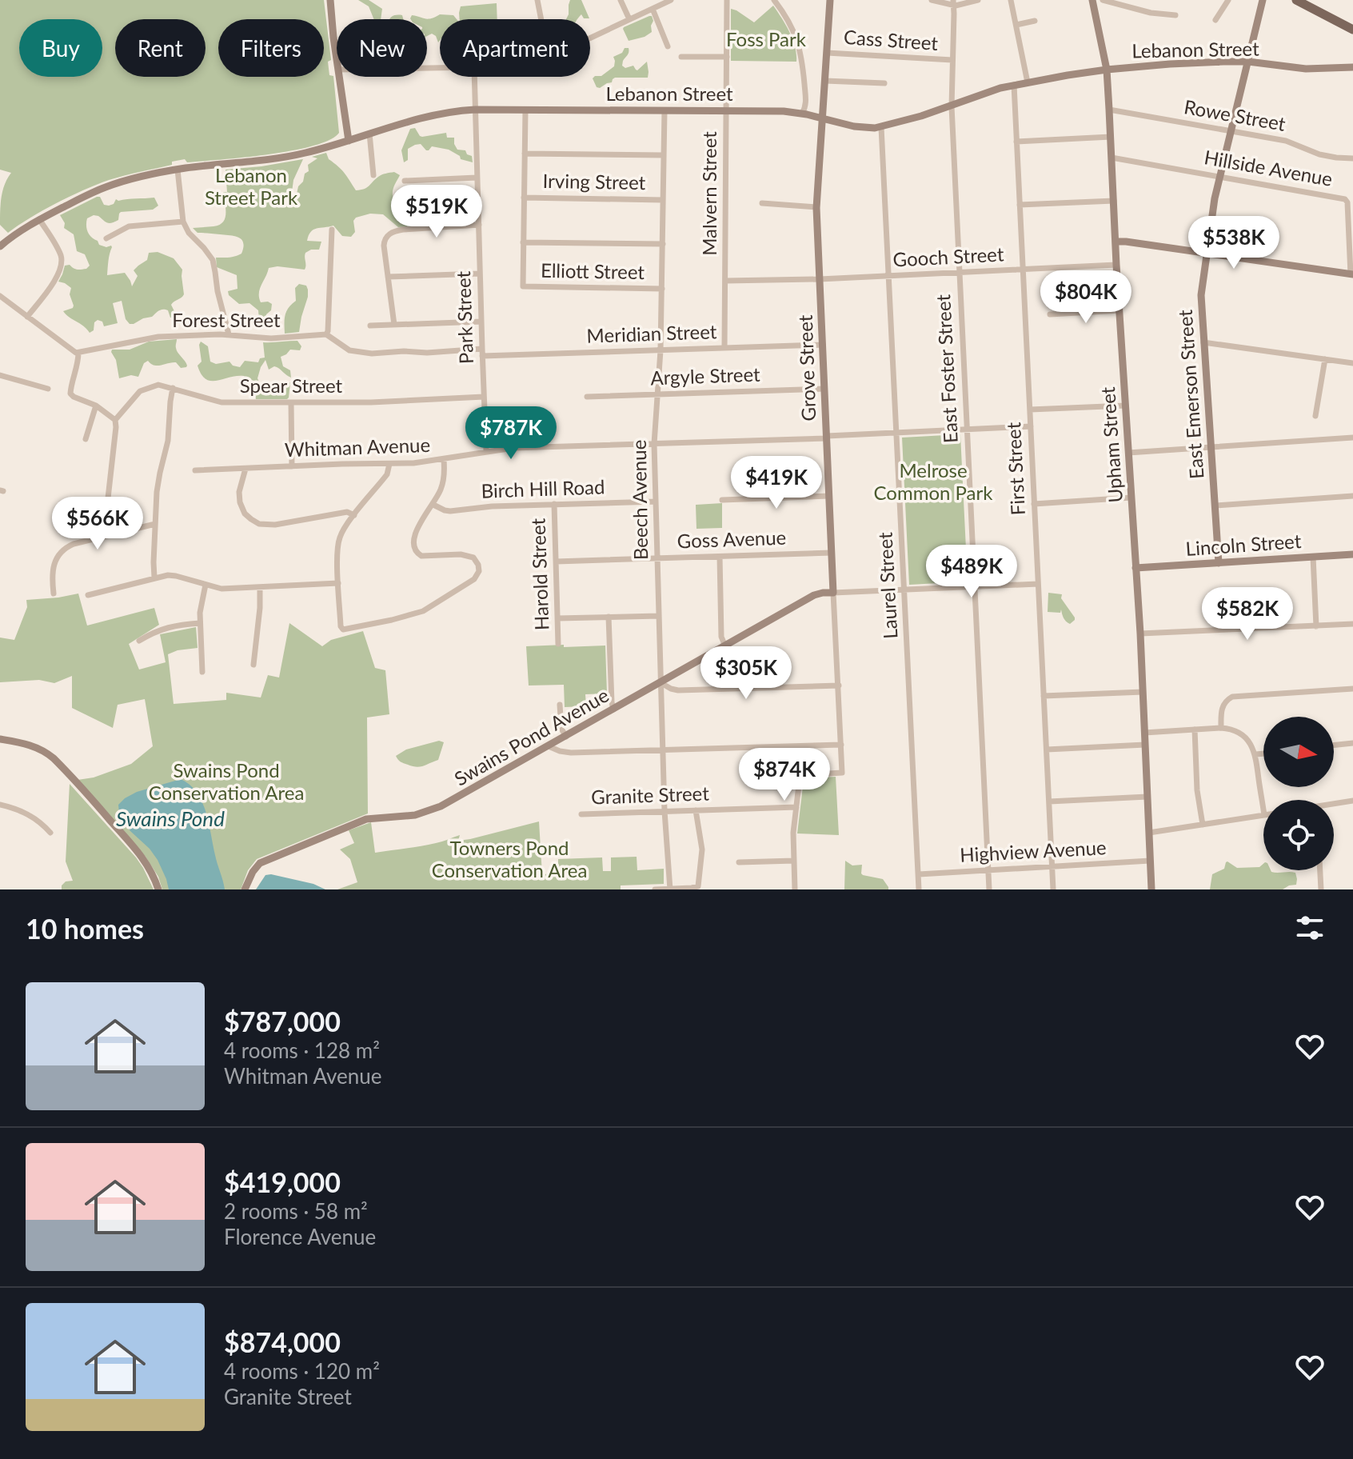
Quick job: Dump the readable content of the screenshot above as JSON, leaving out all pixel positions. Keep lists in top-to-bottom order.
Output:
{
  "streets": {
    "street": [
      "Cass Street",
      "Lebanon Street",
      "Rowe Street",
      "Hillside Avenue",
      "Irving Street",
      "Malvern Street",
      "Gooch Street",
      "Elliott Street",
      "Park Street",
      "Forest Street",
      "Meridian Street",
      "Grove Street",
      "East Foster Street",
      "Argyle Street",
      "Spear Street",
      "East Emerson Street",
      "Upham Street",
      "Whitman Avenue",
      "First Street",
      "Birch Hill Road",
      "Beech Avenue",
      "Goss Avenue",
      "Lincoln Street",
      "Harold Street",
      "Laurel Street",
      "Swains Pond Avenue",
      "Granite Street",
      "Highview Avenue"
    ]
  },
  "crossings": [
    ["Cass Street", "Grove Street"],
    ["Cass Street", "East Foster Street"],
    ["Lebanon Street", "Malvern Street"],
    ["Lebanon Street", "Park Street"],
    ["Lebanon Street", "Grove Street"],
    ["Lebanon Street", "East Foster Street"],
    ["Lebanon Street", "East Emerson Street"],
    ["Lebanon Street", "Upham Street"],
    ["Lebanon Street", "First Street"],
    ["Lebanon Street", "Beech Avenue"],
    ["Lebanon Street", "Laurel Street"],
    ["Rowe Street", "East Emerson Street"],
    ["Rowe Street", "Upham Street"],
    ["Hillside Avenue", "East Emerson Street"],
    ["Hillside Avenue", "Upham Street"],
    ["Irving Street", "Beech Avenue"],
    ["Malvern Street", "Gooch Street"],
    ["Malvern Street", "Meridian Street"],
    ["Gooch Street", "Grove Street"],
    ["Gooch Street", "East Foster Street"],
    ["Gooch Street", "Upham Street"],
    ["Gooch Street", "First Street"],
    ["Gooch Street", "Laurel Street"],
    ["Elliott Street", "Beech Avenue"],
    ["Park Street", "Meridian Street"],
    ["Park Street", "Spear Street"],
    ["Park Street", "Whitman Avenue"],
    ["Forest Street", "Meridian Street"],
    ["Meridian Street", "Grove Street"],
    ["Meridian Street", "Beech Avenue"],
    ["Grove Street", "Argyle Street"],
    ["Grove Street", "Whitman Avenue"],
    ["Grove Street", "Goss Avenue"],
    ["Grove Street", "Swains Pond Avenue"],
    ["Grove Street", "Granite Street"],
    ["East Foster Street", "Whitman Avenue"],
    ["East Foster Street", "Highview Avenue"],
    ["Argyle Street", "Beech Avenue"],
    ["East Emerson Street", "Lincoln Street"],
    ["Upham Street", "Lincoln Street"],
    ["Upham Street", "Highview Avenue"],
    ["Whitman Avenue", "First Street"],
    ["Whitman Avenue", "Beech Avenue"],
    ["Whitman Avenue", "Laurel Street"],
    ["First Street", "Highview Avenue"],
    ["Birch Hill Road", "Beech Avenue"],
    ["Birch Hill Road", "Harold Street"],
    ["Beech Avenue", "Goss Avenue"],
    ["Beech Avenue", "Swains Pond Avenue"],
    ["Beech Avenue", "Granite Street"],
    ["Goss Avenue", "Harold Street"],
    ["Laurel Street", "Highview Avenue"]
  ],
  "water": ["Swains Pond"],
  "parks": [
    "Foss Park",
    "Lebanon Street Park",
    "Melrose Common Park",
    "Swains Pond Conservation Area",
    "Towners Pond Conservation Area"
  ],
  "north": "right",
  "page": {
    "chip": [
      "Buy",
      "Rent",
      "Filters",
      "New",
      "Apartment"
    ],
    "price": [
      "$519K",
      "$538K",
      "$804K",
      "$787K",
      "$419K",
      "$566K",
      "$489K",
      "$582K",
      "$305K",
      "$874K"
    ],
    "heading": "10 homes",
    "list": [
      {
        "name": "$787,000",
        "note": "4 rooms · 128 m² · Whitman Avenue"
      },
      {
        "name": "$419,000",
        "note": "2 rooms · 58 m² · Florence Avenue"
      },
      {
        "name": "$874,000",
        "note": "4 rooms · 120 m² · Granite Street"
      }
    ]
  }
}
